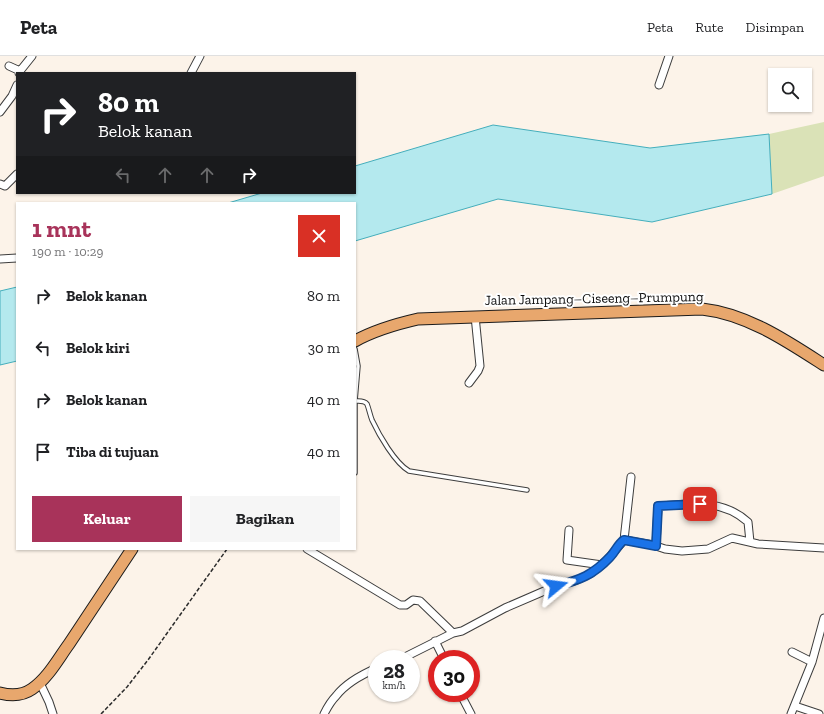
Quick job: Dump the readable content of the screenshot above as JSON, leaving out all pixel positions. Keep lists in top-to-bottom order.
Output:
{
  "streets": {
    "main road": ["Jalan Jampang–Ciseeng–Prumpung"]
  },
  "page": {
    "header": "Peta",
    "nav": ["Peta", "Rute", "Disimpan"],
    "turn": ["80 m", "Belok kanan"],
    "heading": ["1 mnt", "190 m · 10:29"],
    "list": [
      {
        "name": "Belok kanan",
        "value": "80 m"
      },
      {
        "name": "Belok kiri",
        "value": "30 m"
      },
      {
        "name": "Belok kanan",
        "value": "40 m"
      },
      {
        "name": "Tiba di tujuan",
        "value": "40 m"
      }
    ],
    "buttons": ["Keluar", "Bagikan"],
    "speed": "28 km/h",
    "limit": "30"
  }
}
